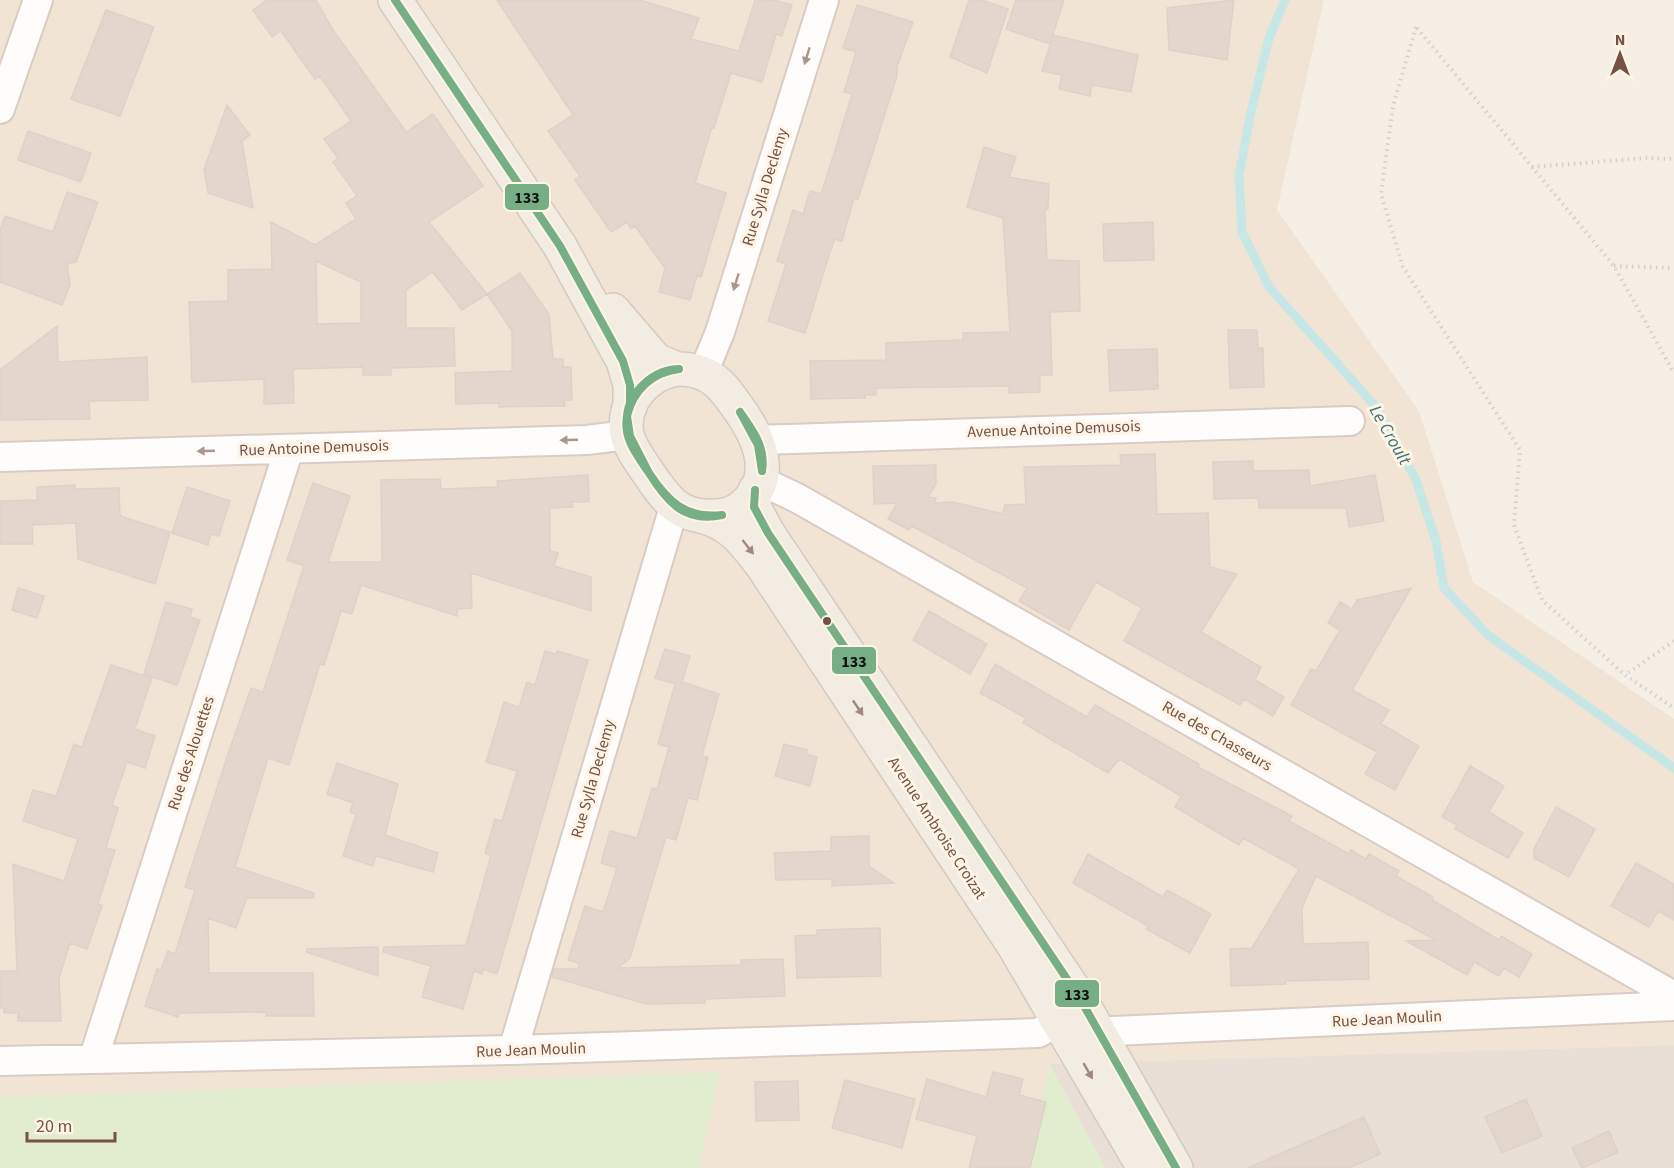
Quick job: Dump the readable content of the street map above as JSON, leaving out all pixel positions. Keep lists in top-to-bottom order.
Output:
{
  "streets": {
    "main road": ["Avenue Ambroise Croizat"],
    "street": [
      "Rue Sylla Declemy",
      "Avenue Antoine Demusois",
      "Rue Antoine Demusois",
      "Rue des Chasseurs",
      "Rue des Alouettes",
      "Rue Jean Moulin"
    ]
  },
  "crossings": [
    ["Rue Sylla Declemy", "Avenue Antoine Demusois"],
    ["Rue Sylla Declemy", "Rue Antoine Demusois"],
    ["Rue Sylla Declemy", "Rue des Chasseurs"],
    ["Rue Sylla Declemy", "Avenue Ambroise Croizat"],
    ["Rue Sylla Declemy", "Rue Jean Moulin"],
    ["Avenue Antoine Demusois", "Rue Antoine Demusois"],
    ["Avenue Antoine Demusois", "Rue des Chasseurs"],
    ["Avenue Antoine Demusois", "Avenue Ambroise Croizat"],
    ["Rue Antoine Demusois", "Rue des Chasseurs"],
    ["Rue Antoine Demusois", "Rue des Alouettes"],
    ["Rue Antoine Demusois", "Avenue Ambroise Croizat"],
    ["Rue des Chasseurs", "Avenue Ambroise Croizat"],
    ["Rue des Alouettes", "Rue Jean Moulin"],
    ["Avenue Ambroise Croizat", "Rue Jean Moulin"]
  ],
  "one_way": ["Rue Sylla Declemy", "Rue Antoine Demusois"],
  "water": ["Le Croult"],
  "lines": ["transit line 133"],
  "scale_bar": "20 m",
  "north": "top"
}
